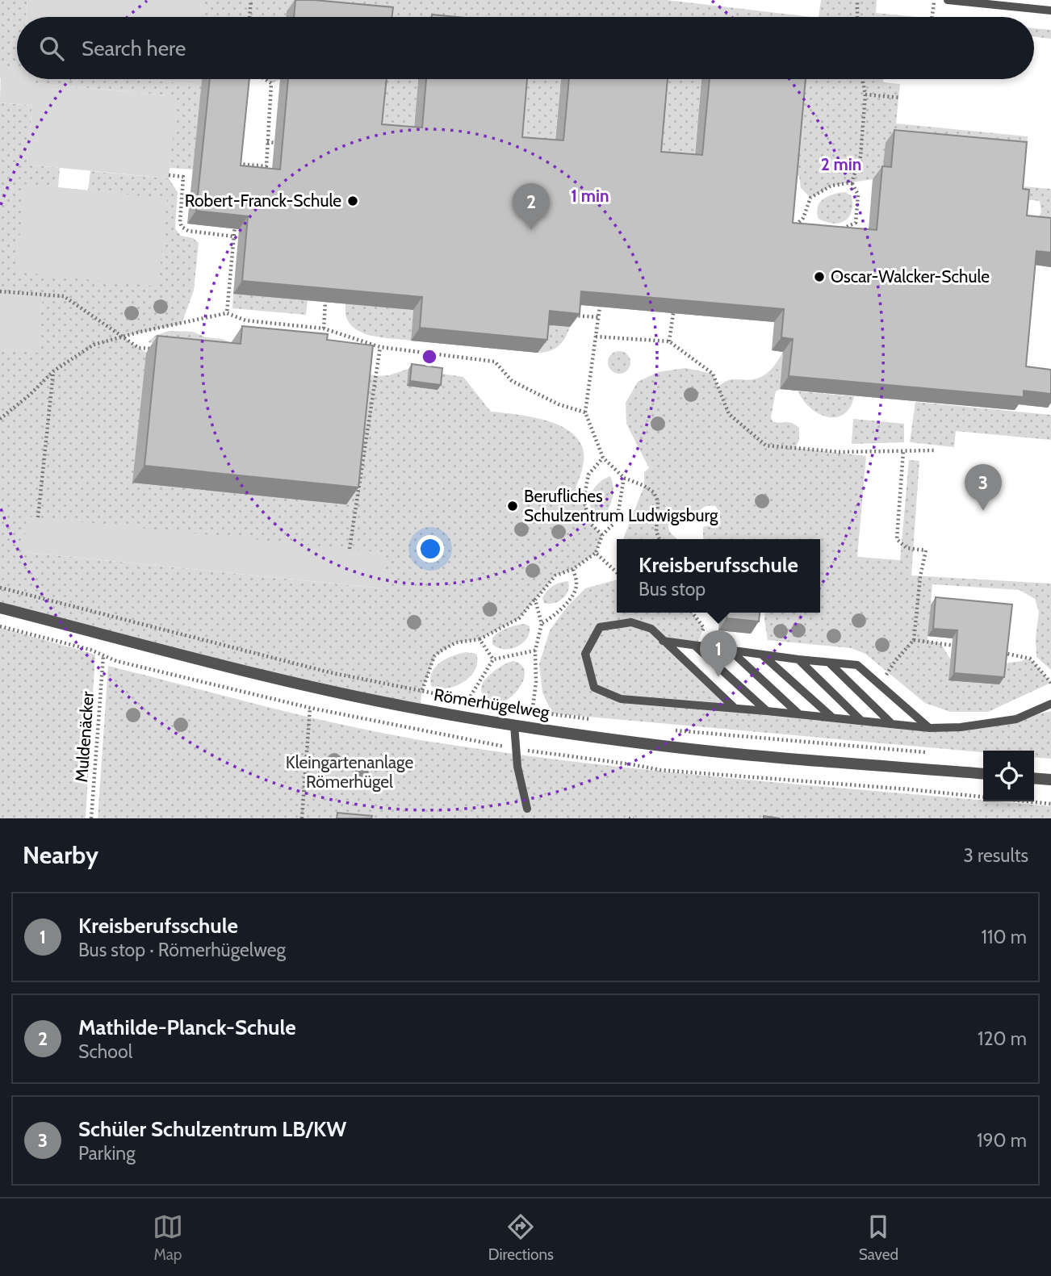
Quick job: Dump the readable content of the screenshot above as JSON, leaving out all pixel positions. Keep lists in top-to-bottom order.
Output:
{
  "streets": {
    "street": ["Römerhügelweg"],
    "path": ["Muldenäcker"]
  },
  "parks": ["Kleingartenanlage Römerhügel"],
  "places": ["Robert-Franck-Schule", "Oscar-Walcker-Schule", "Berufliches Schulzentrum Ludwigsburg"],
  "page": {
    "search": "Search here",
    "pins": ["2", "3", "1"],
    "popup": ["Kreisberufsschule", "Bus stop"],
    "heading": ["Nearby", "3 results"],
    "list": [
      {
        "mark": "1",
        "name": "Kreisberufsschule",
        "note": "Bus stop · Römerhügelweg",
        "value": "110 m"
      },
      {
        "mark": "2",
        "name": "Mathilde-Planck-Schule",
        "note": "School",
        "value": "120 m"
      },
      {
        "mark": "3",
        "name": "Schüler Schulzentrum LB/KW",
        "note": "Parking",
        "value": "190 m"
      }
    ],
    "nav": ["Map", "Directions", "Saved"]
  },
  "rings": ["2 min", "1 min"]
}
